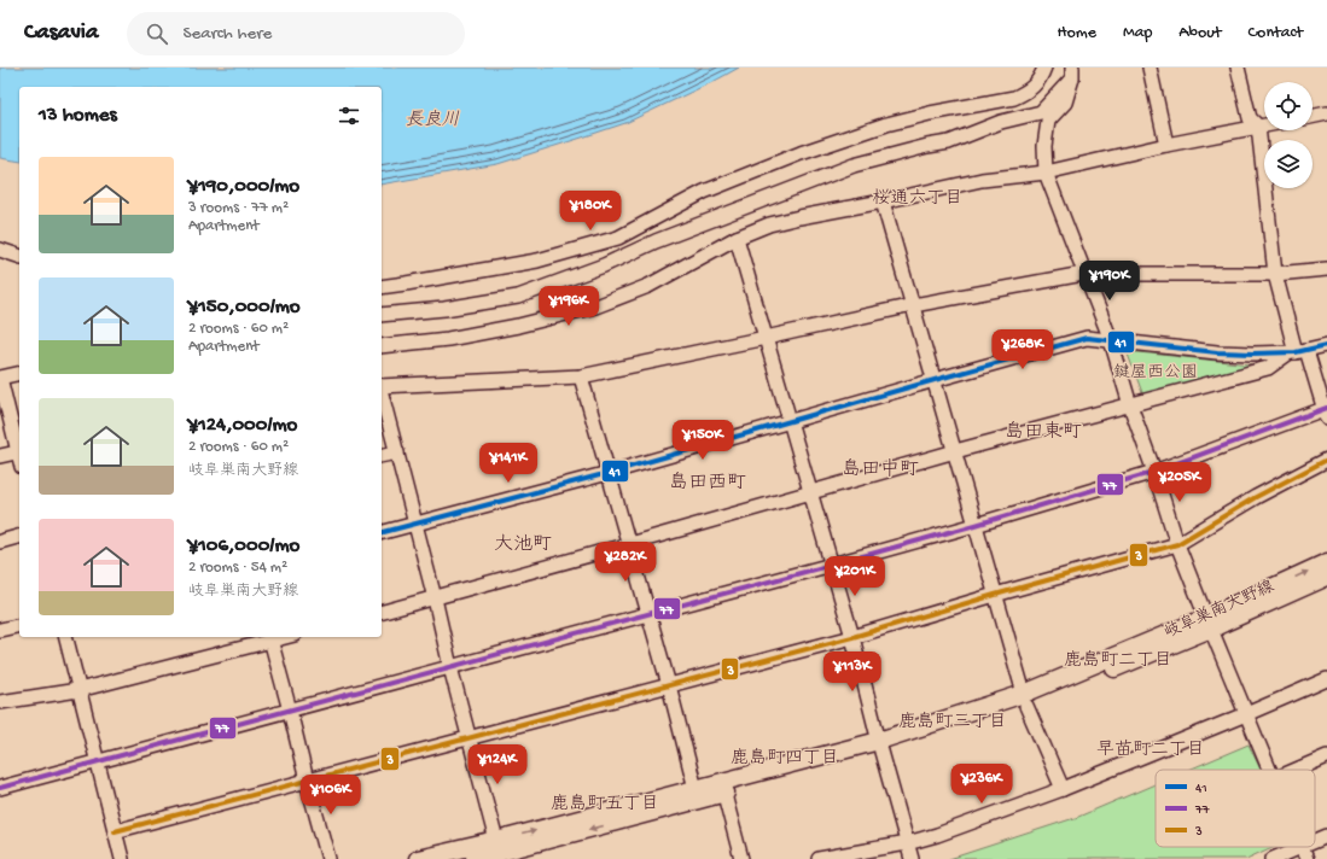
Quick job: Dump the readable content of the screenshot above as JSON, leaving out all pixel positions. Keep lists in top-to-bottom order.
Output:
{
  "streets": {
    "main road": ["岐阜巣南大野線"]
  },
  "districts": [
    "桜通六丁目",
    "島田東町",
    "島田中町",
    "島田西町",
    "大池町",
    "鹿島町二丁目",
    "鹿島町三丁目",
    "早苗町二丁目",
    "鹿島町四丁目",
    "鹿島町五丁目"
  ],
  "water": ["長良川"],
  "parks": ["鍵屋西公園"],
  "lines": ["transit line 41", "transit line 77", "transit line 3"],
  "legend": ["41", "77", "3"],
  "page": {
    "header": "Casavia",
    "search": "Search here",
    "nav": [
      "Home",
      "Map",
      "About",
      "Contact"
    ],
    "heading": "13 homes",
    "list": [
      {
        "name": "¥190,000/mo",
        "note": "3 rooms · 77 m² · Apartment"
      },
      {
        "name": "¥150,000/mo",
        "note": "2 rooms · 60 m² · Apartment"
      },
      {
        "name": "¥124,000/mo",
        "note": "2 rooms · 60 m² · 岐阜巣南大野線"
      },
      {
        "name": "¥106,000/mo",
        "note": "2 rooms · 54 m² · 岐阜巣南大野線"
      }
    ],
    "price": [
      "¥180K",
      "¥190K",
      "¥196K",
      "¥268K",
      "¥150K",
      "¥141K",
      "¥205K",
      "¥282K",
      "¥201K",
      "¥113K",
      "¥124K",
      "¥236K",
      "¥106K"
    ]
  }
}
